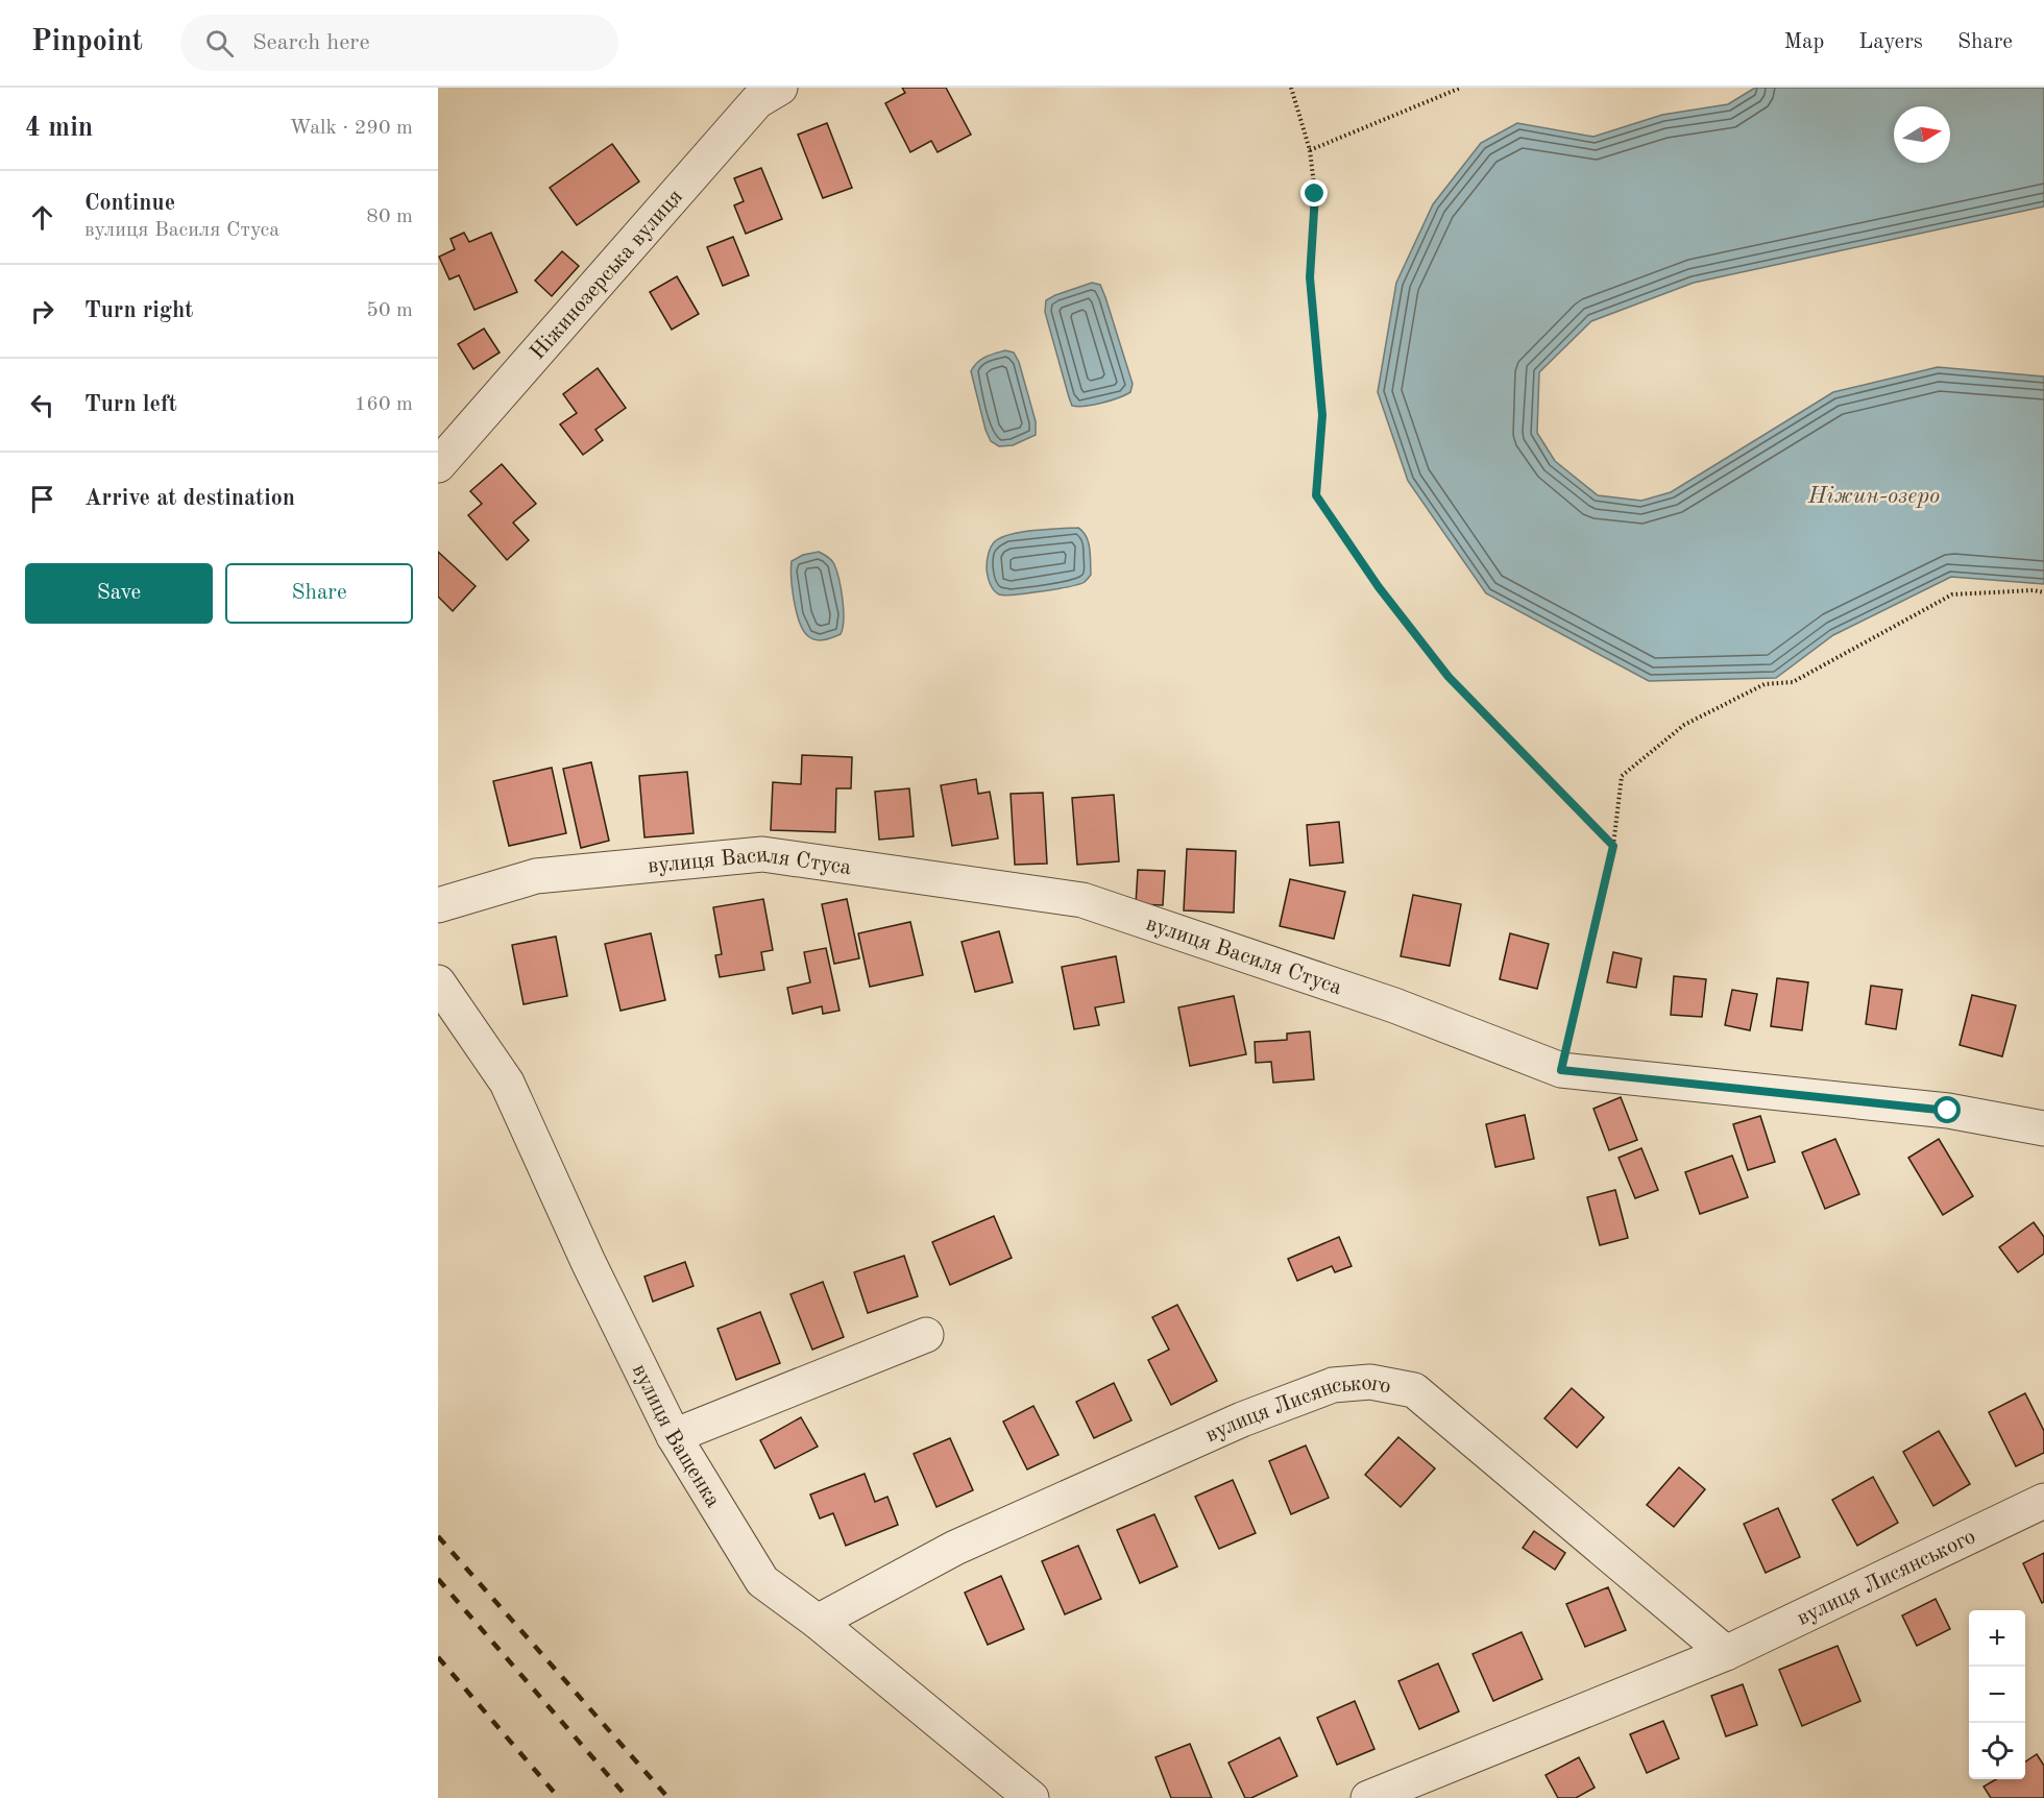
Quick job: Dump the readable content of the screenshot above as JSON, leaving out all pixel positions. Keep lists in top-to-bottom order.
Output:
{
  "streets": {
    "street": [
      "Ніжинозерська вулиця",
      "вулиця Василя Стуса",
      "вулиця Лисянського",
      "вулиця Ващенка"
    ]
  },
  "crossings": [
    ["вулиця Лисянського", "вулиця Ващенка"]
  ],
  "water": ["Ніжин-озеро"],
  "north": "right",
  "page": {
    "header": "Pinpoint",
    "search": "Search here",
    "nav": ["Map", "Layers", "Share"],
    "heading": ["4 min", "Walk · 290 m"],
    "list": [
      ["Continue", "вулиця Василя Стуса", "80 m"],
      ["Turn right", "50 m"],
      ["Turn left", "160 m"],
      "Arrive at destination"
    ],
    "buttons": ["Save", "Share"],
    "map_buttons": ["+", "−"]
  }
}
